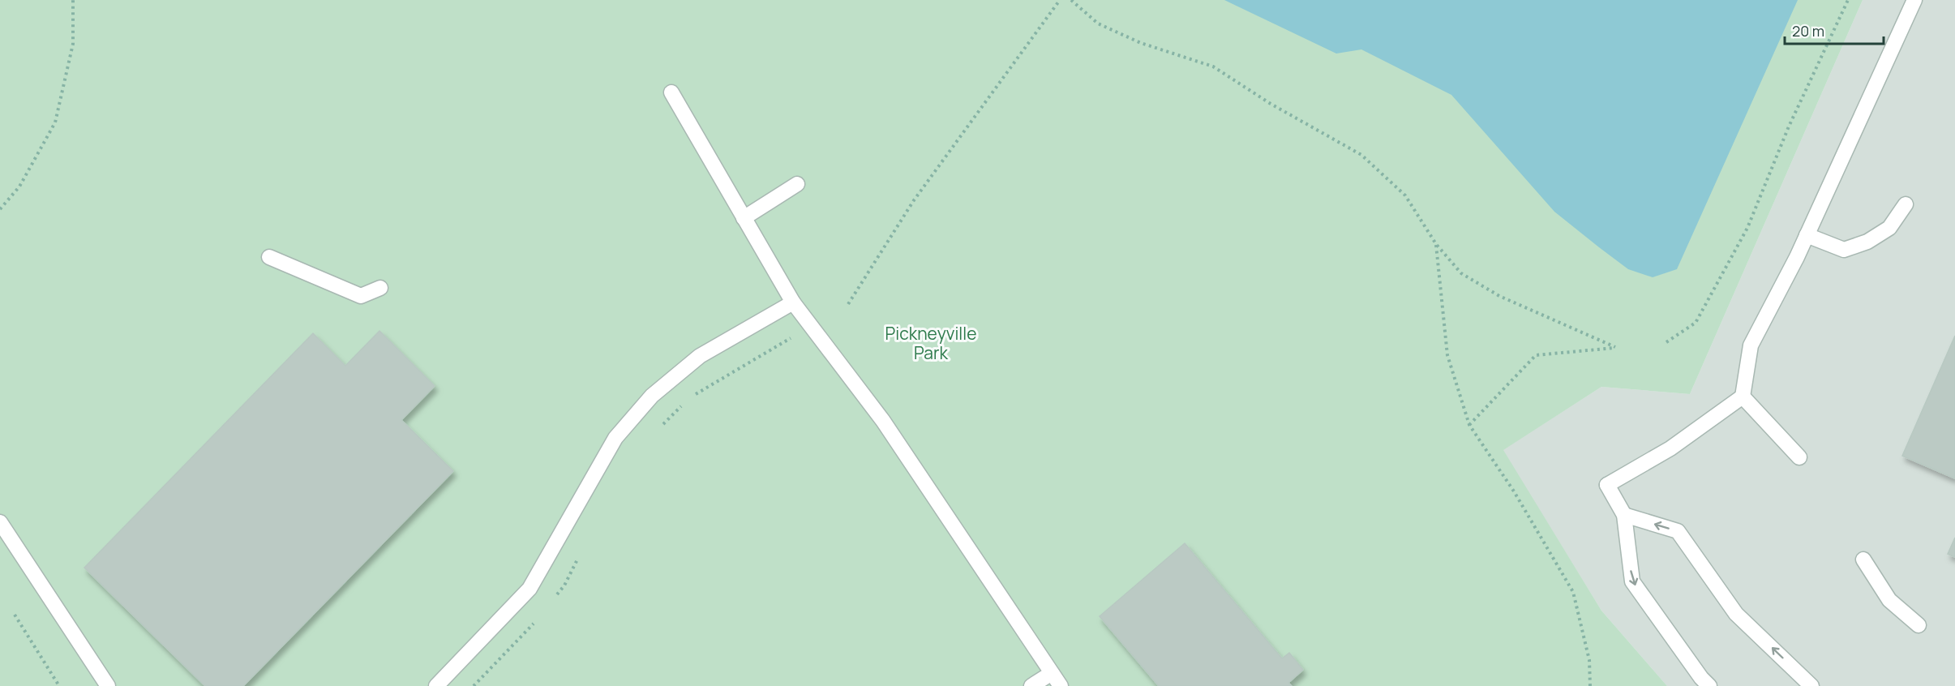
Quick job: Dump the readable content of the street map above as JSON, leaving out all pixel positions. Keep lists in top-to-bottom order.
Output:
{
  "parks": ["Pickneyville Park"],
  "scale_bar": "20 m"
}
